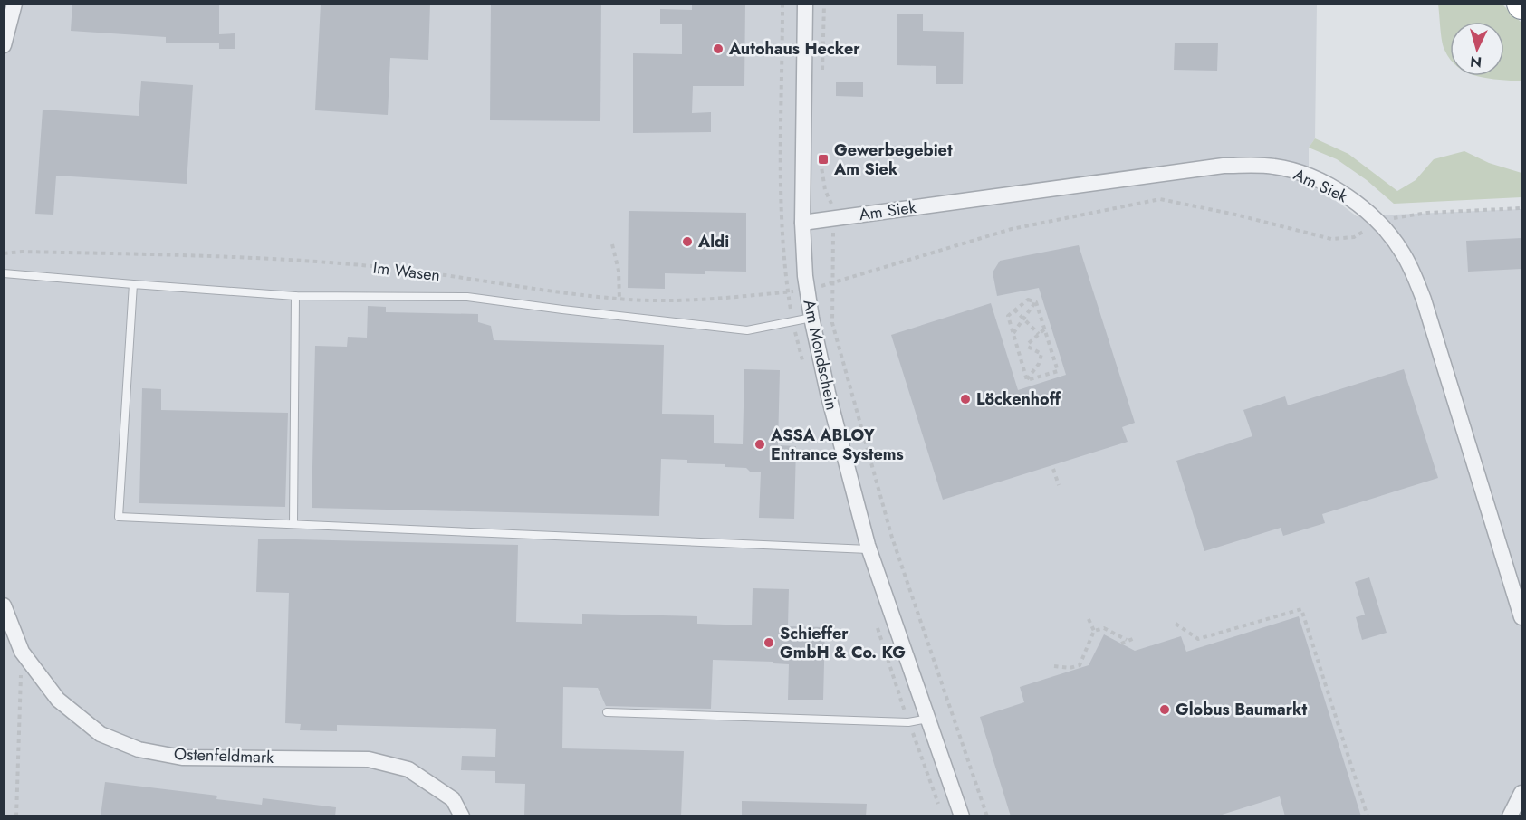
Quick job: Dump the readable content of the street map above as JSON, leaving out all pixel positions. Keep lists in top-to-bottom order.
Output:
{
  "streets": {
    "street": ["Am Siek", "Am Mondschein", "Ostenfeldmark"],
    "path": ["Im Wasen"]
  },
  "crossings": [
    ["Am Siek", "Im Wasen"],
    ["Am Siek", "Am Mondschein"],
    ["Im Wasen", "Am Mondschein"]
  ],
  "places": {
    "other": [
      "Autohaus Hecker",
      "Aldi",
      "Löckenhoff",
      "ASSA ABLOY Entrance Systems",
      "Schieffer GmbH & Co. KG",
      "Globus Baumarkt"
    ],
    "transit": ["Gewerbegebiet Am Siek"]
  },
  "north": "bottom"
}
